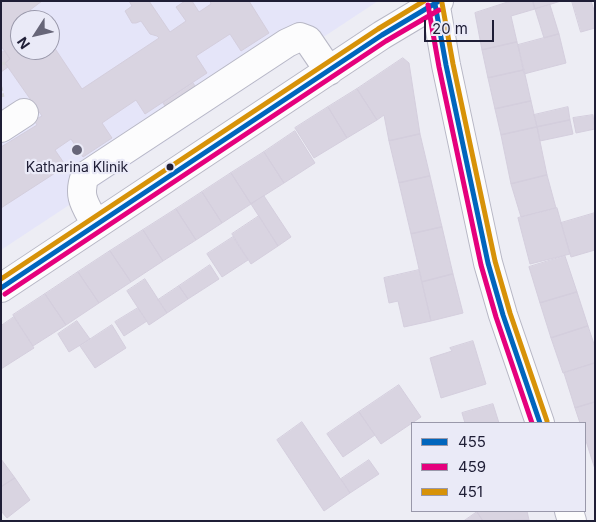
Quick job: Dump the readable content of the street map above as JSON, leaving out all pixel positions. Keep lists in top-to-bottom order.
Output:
{
  "places": ["Katharina Klinik"],
  "lines": ["transit line 455", "transit line 451", "transit line 459"],
  "legend": ["455", "459", "451"],
  "scale_bar": "20 m",
  "north": "bottom left"
}
